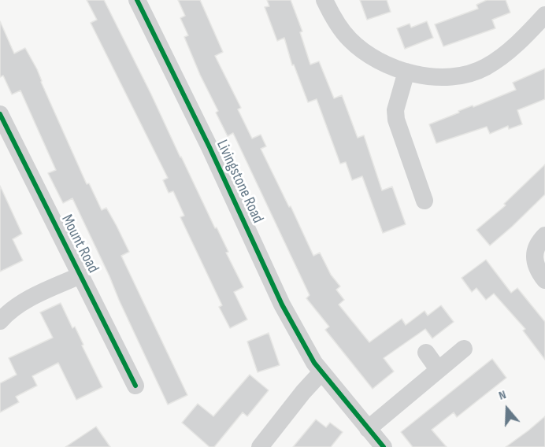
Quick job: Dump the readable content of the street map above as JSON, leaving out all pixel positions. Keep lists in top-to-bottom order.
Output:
{
  "streets": {
    "street": ["Livingstone Road", "Mount Road"]
  },
  "north": "top"
}
